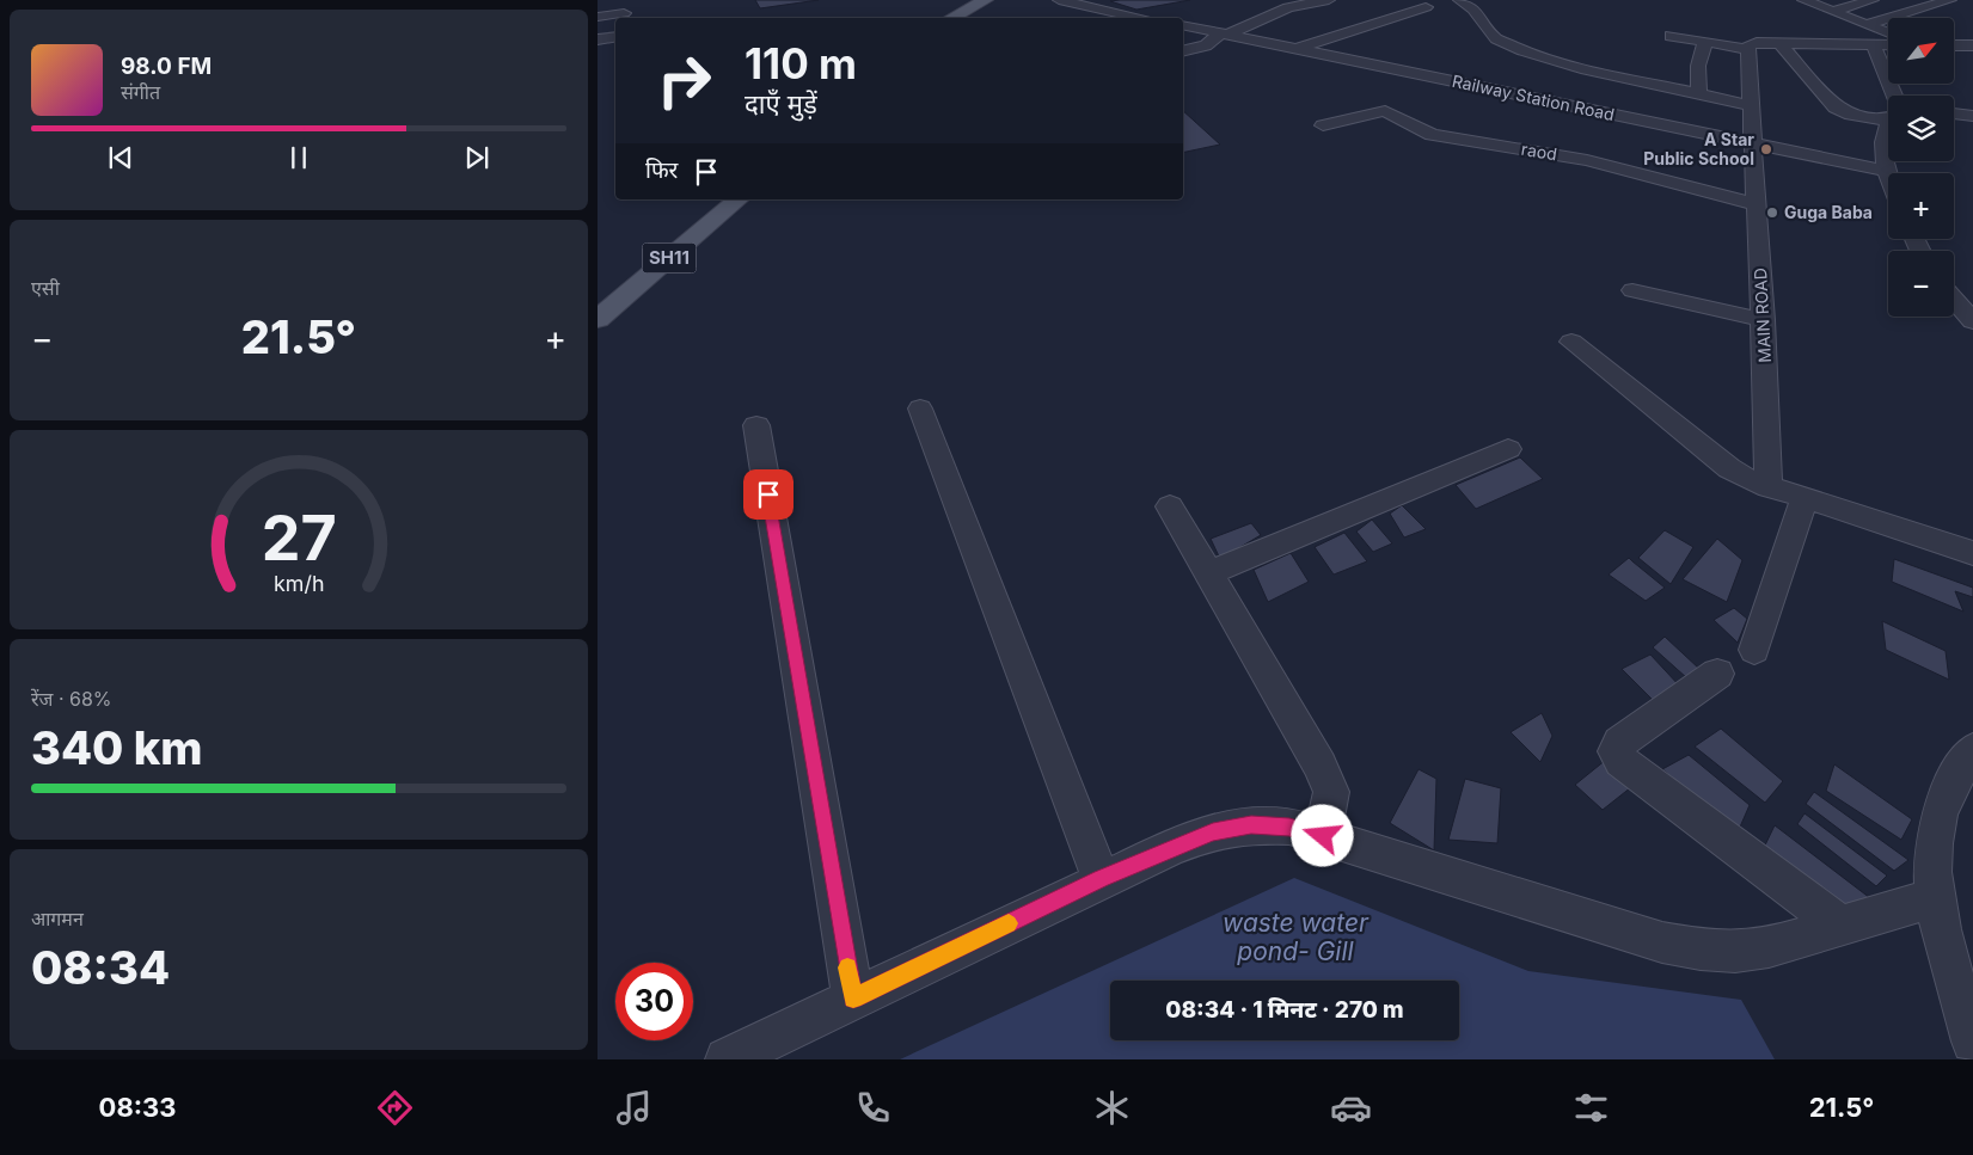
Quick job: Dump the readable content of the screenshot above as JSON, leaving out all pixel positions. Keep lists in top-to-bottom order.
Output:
{
  "streets": {
    "main road": ["SH11"],
    "street": ["Railway Station Road", "raod", "MAIN ROAD"]
  },
  "crossings": [
    ["Railway Station Road", "MAIN ROAD"],
    ["raod", "MAIN ROAD"]
  ],
  "water": ["waste water pond- Gill"],
  "places": ["A Star Public School", "Guga Baba"],
  "north": "top right",
  "page": {
    "map_buttons": ["+", "−"],
    "turn": ["110 m", "दाएँ मुड़ें"],
    "song": ["98.0 FM", "संगीत"],
    "then": "फिर",
    "tile": [
      "एसी",
      ["रेंज · 68%", "340 km"],
      ["आगमन", "08:34"]
    ],
    "heat": ["−", "21.5°", "+"],
    "limit": "30",
    "trip": "08:34 · 1 मिनट · 270 m",
    "tabs": ["08:33", "21.5°"],
    "gauge": ["27", "km/h"]
  }
}
